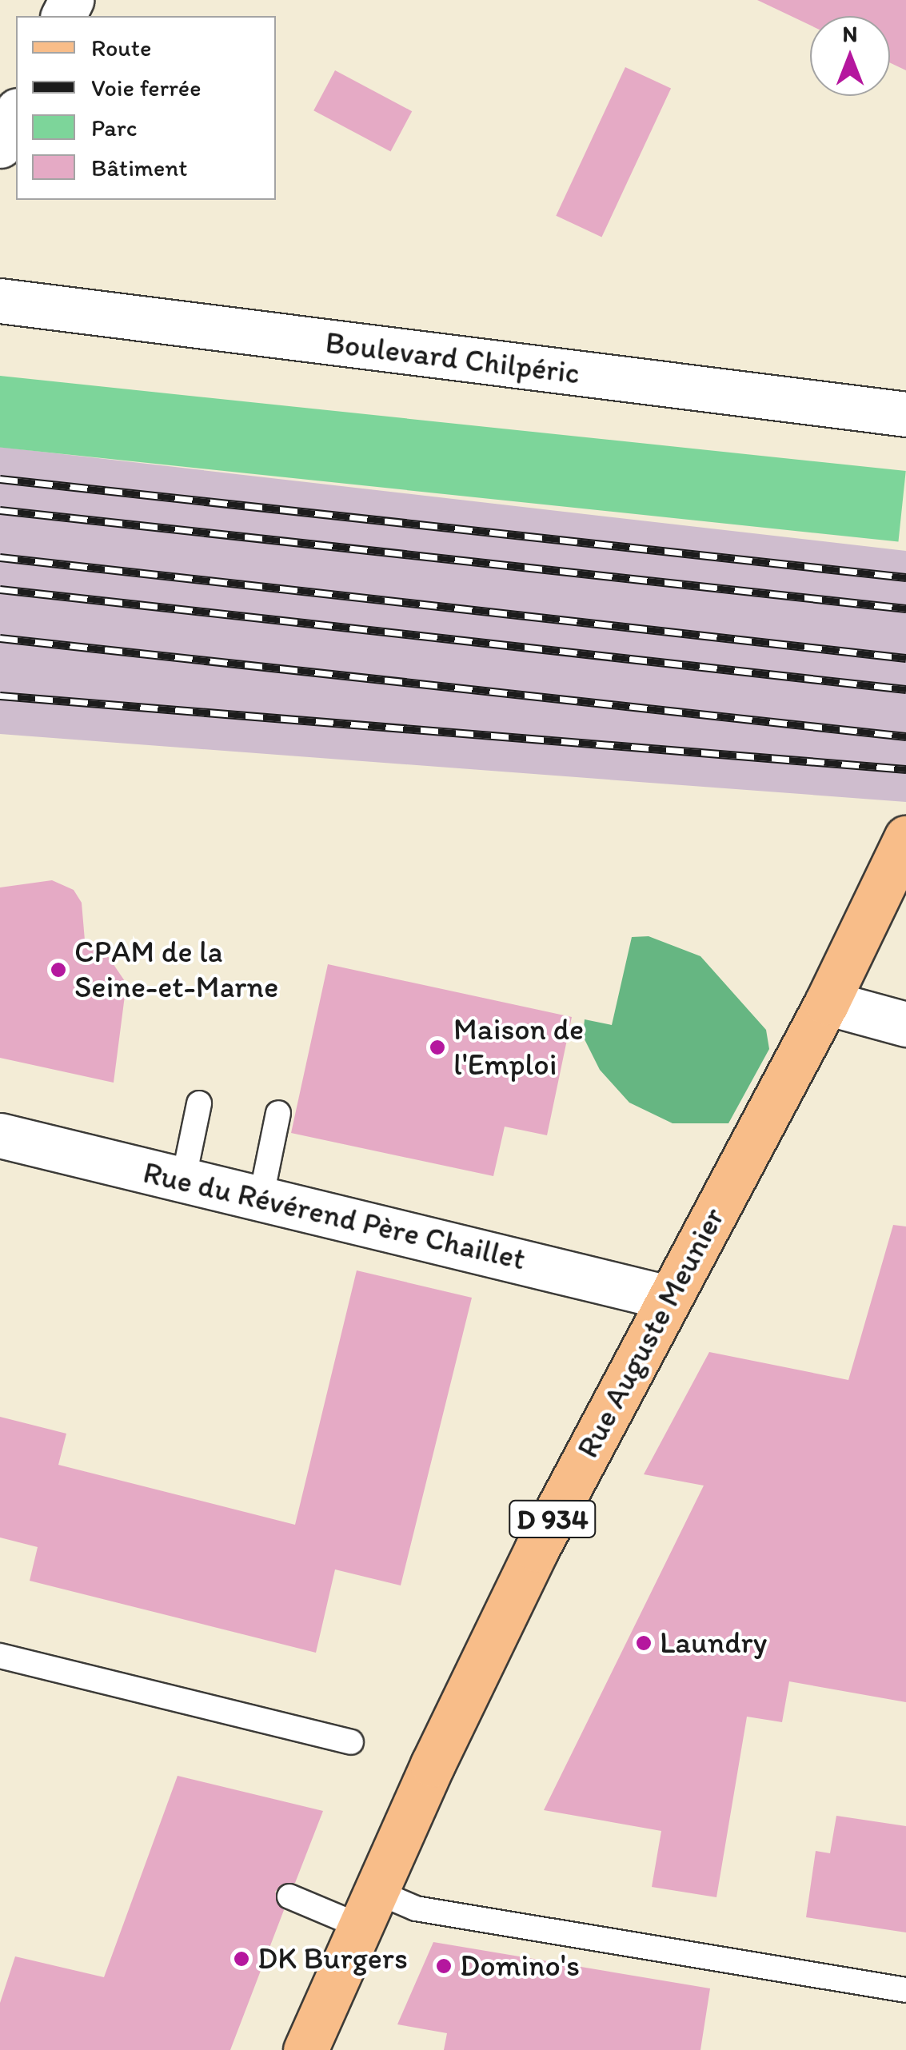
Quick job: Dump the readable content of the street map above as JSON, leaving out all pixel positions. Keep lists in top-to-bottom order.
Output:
{
  "streets": {
    "main road": ["Rue Auguste Meunier", "D 934"],
    "street": ["Boulevard Chilpéric", "Rue du Révérend Père Chaillet"]
  },
  "crossings": [
    ["Rue du Révérend Père Chaillet", "Rue Auguste Meunier"]
  ],
  "places": [
    "CPAM de la Seine-et-Marne",
    "Maison de l'Emploi",
    "Laundry",
    "DK Burgers",
    "Domino's"
  ],
  "legend": [
    "Route",
    "Voie ferrée",
    "Parc",
    "Bâtiment"
  ],
  "north": "top"
}
